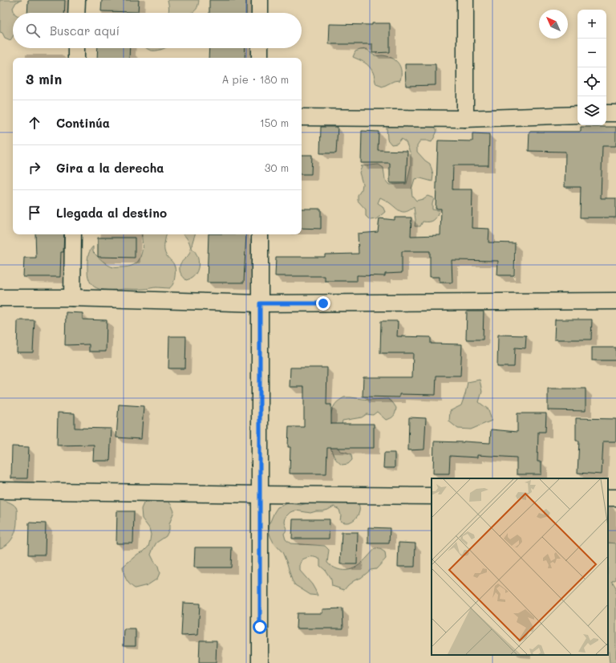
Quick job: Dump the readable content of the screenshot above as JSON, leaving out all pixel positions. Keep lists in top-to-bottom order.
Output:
{
  "north": "top left",
  "page": {
    "map_buttons": ["+", "−"],
    "search": "Buscar aquí",
    "heading": ["3 min", "A pie · 180 m"],
    "list": [
      ["Continúa", "150 m"],
      ["Gira a la derecha", "30 m"],
      "Llegada al destino"
    ]
  }
}
